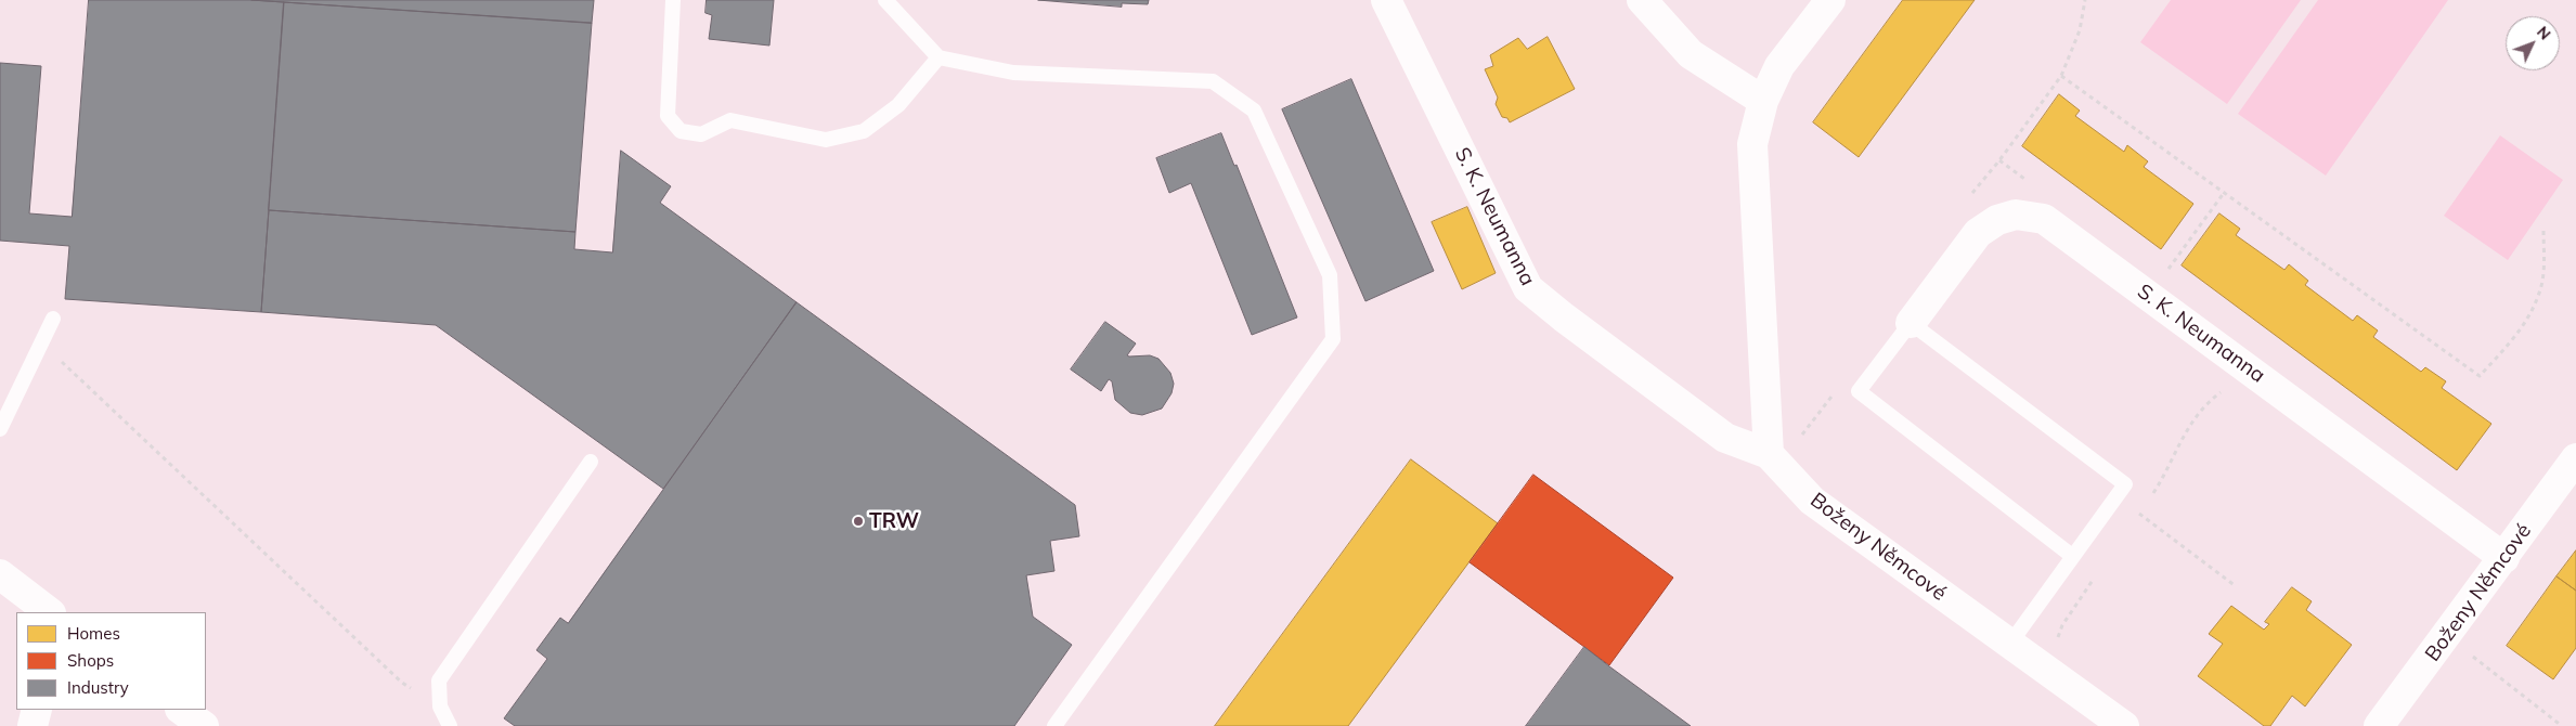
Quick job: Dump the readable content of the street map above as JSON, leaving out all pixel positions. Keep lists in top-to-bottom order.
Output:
{
  "streets": {
    "street": ["S. K. Neumanna", "Boženy Němcové"]
  },
  "crossings": [
    ["S. K. Neumanna", "Boženy Němcové"]
  ],
  "places": ["TRW"],
  "legend": ["Homes", "Shops", "Industry"],
  "north": "top right"
}
